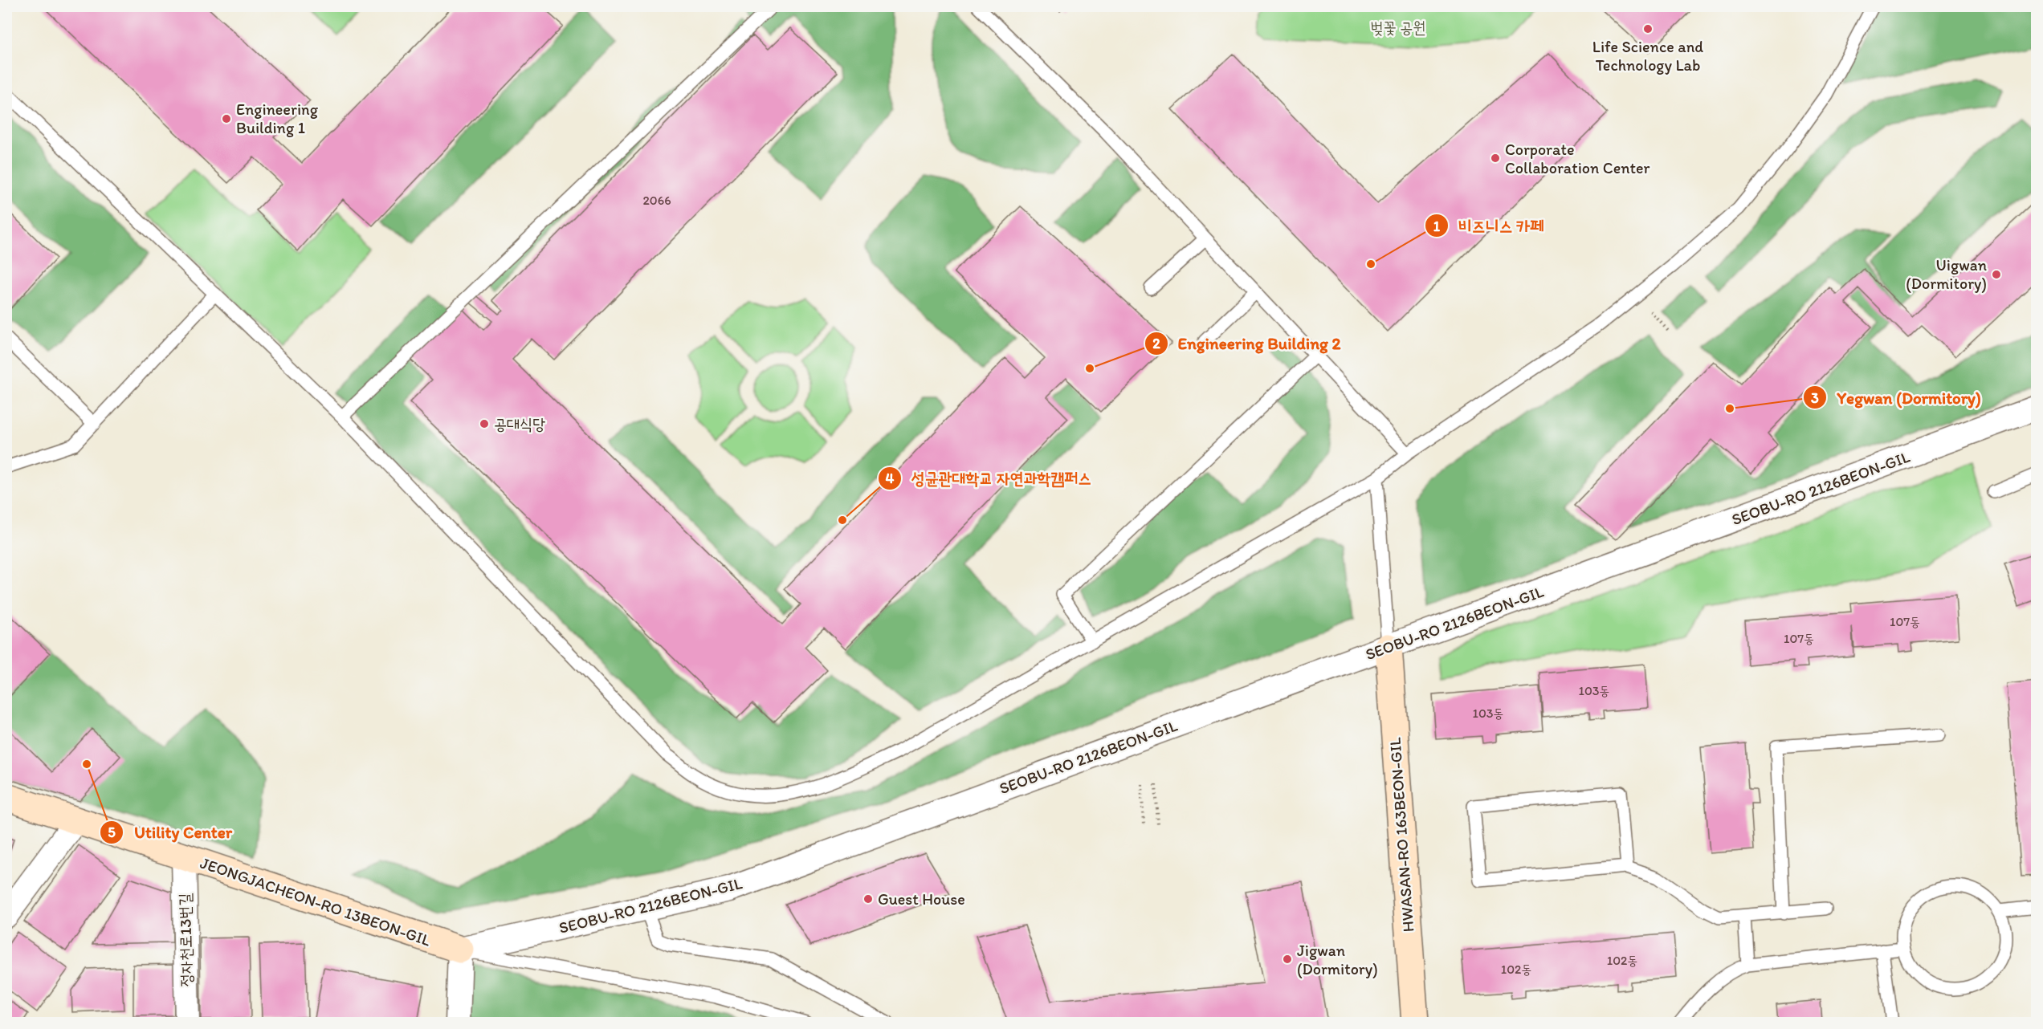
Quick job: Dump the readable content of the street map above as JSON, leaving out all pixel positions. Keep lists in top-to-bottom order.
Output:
{
  "streets": {
    "street": [
      "SEOBU-RO 2126BEON-GIL",
      "HWASAN-RO 163BEON-GIL",
      "JEONGJACHEON-RO 13BEON-GIL",
      "정자천로13번길"
    ]
  },
  "crossings": [
    ["SEOBU-RO 2126BEON-GIL", "HWASAN-RO 163BEON-GIL"],
    ["SEOBU-RO 2126BEON-GIL", "JEONGJACHEON-RO 13BEON-GIL"],
    ["JEONGJACHEON-RO 13BEON-GIL", "정자천로13번길"]
  ],
  "parks": ["벚꽃 공원"],
  "places": [
    "Life Science and Technology Lab",
    "Engineering Building 1",
    "Corporate Collaboration Center",
    "비즈니스 카페",
    "Uigwan (Dormitory)",
    "Engineering Building 2",
    "Yegwan (Dormitory)",
    "공대식당",
    "성균관대학교 자연과학캠퍼스",
    "Utility Center",
    "Guest House",
    "Jigwan (Dormitory)"
  ],
  "house_numbers": [
    "2066",
    "107동",
    "107동",
    "103동",
    "103동",
    "102동",
    "102동"
  ]
}
